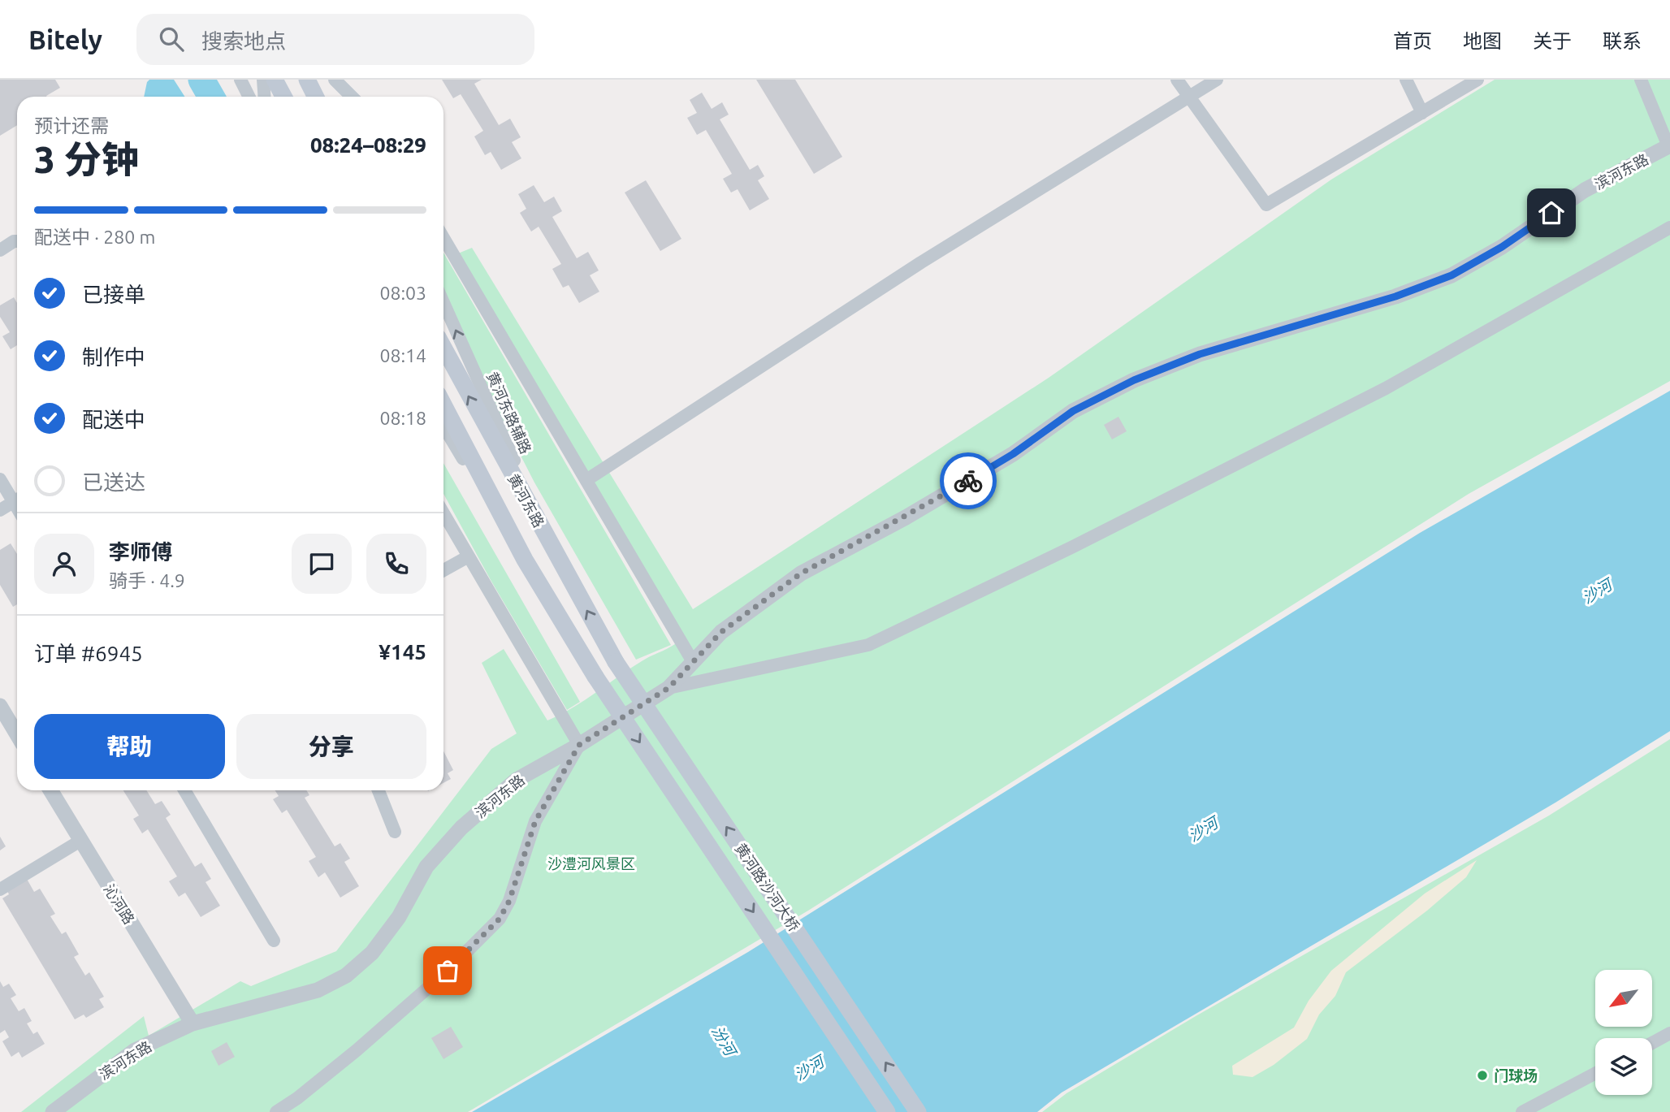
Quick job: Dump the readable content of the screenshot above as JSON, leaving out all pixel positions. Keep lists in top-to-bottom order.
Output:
{
  "streets": {
    "main road": ["黄河东路", "黄河路沙河大桥"],
    "street": ["滨河东路", "黄河东路辅路", "沁河路"]
  },
  "crossings": [
    ["滨河东路", "沁河路"],
    ["黄河东路辅路", "黄河东路"],
    ["黄河东路", "黄河路沙河大桥"]
  ],
  "water": ["沙河", "汾河"],
  "parks": ["沙澧河风景区"],
  "places": ["门球场"],
  "north": "bottom left",
  "page": {
    "header": "Bitely",
    "search": "搜索地点",
    "nav": [
      "首页",
      "地图",
      "关于",
      "联系"
    ],
    "heading": ["3 分钟", "预计还需", "08:24–08:29"],
    "panel": [
      "李师傅",
      "骑手 · 4.9",
      "订单 #6945",
      "¥145"
    ],
    "bar": "配送中 · 280 m",
    "list": [
      ["已接单", "08:03"],
      ["制作中", "08:14"],
      ["配送中", "08:18"],
      "已送达"
    ],
    "buttons": ["帮助", "分享"]
  }
}
